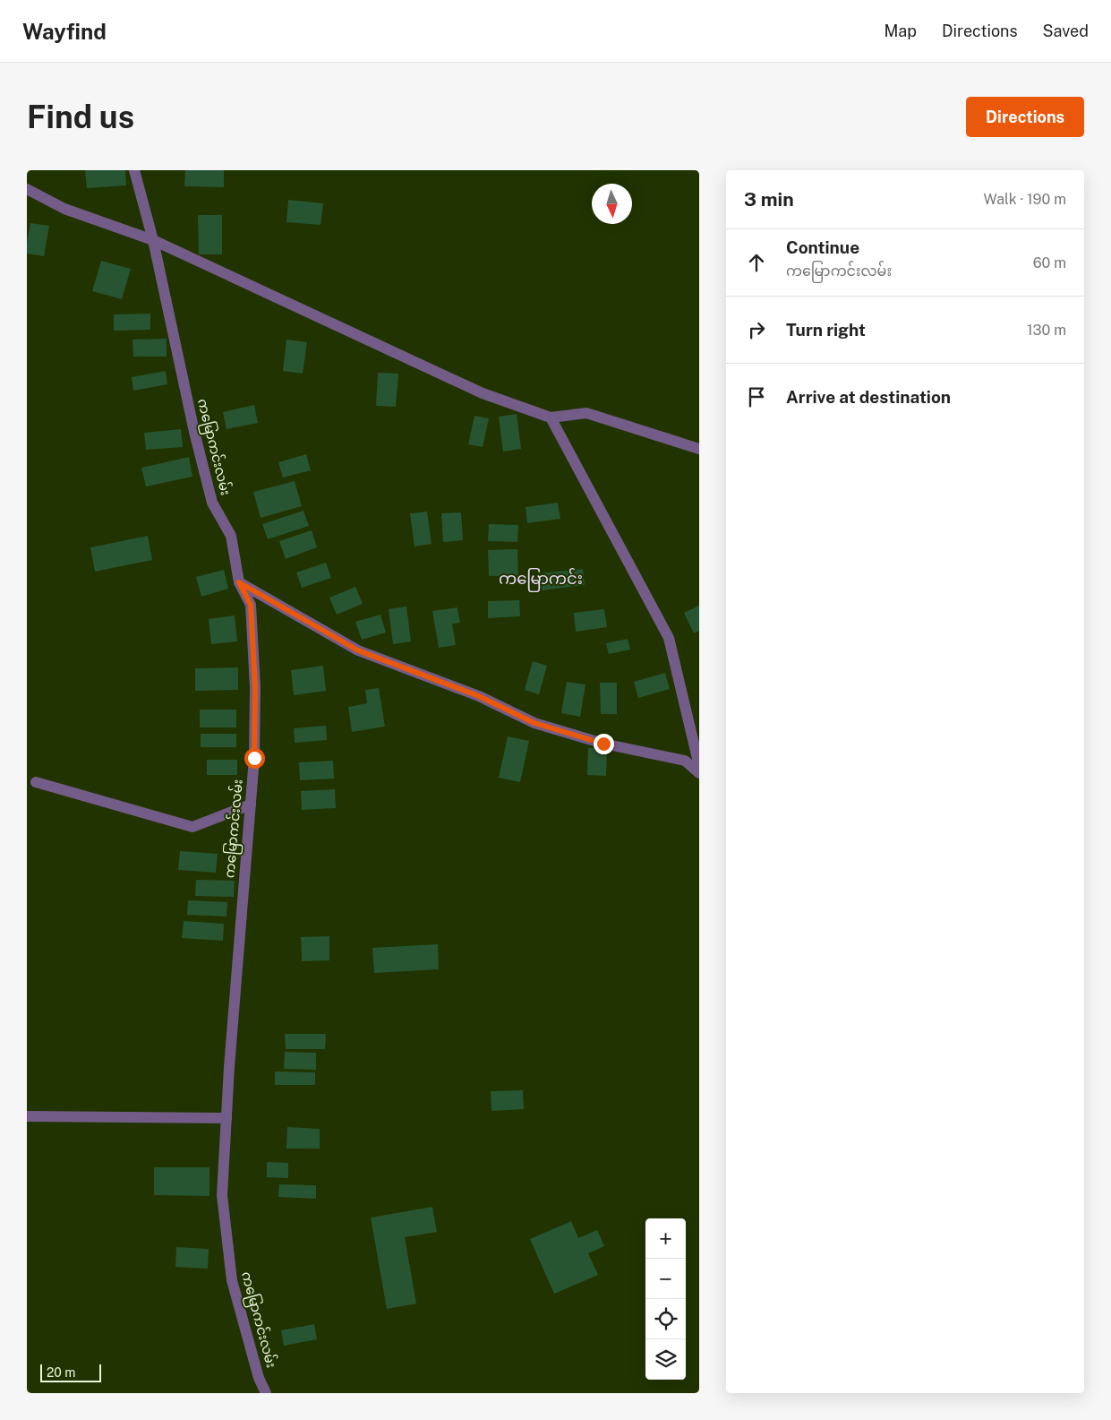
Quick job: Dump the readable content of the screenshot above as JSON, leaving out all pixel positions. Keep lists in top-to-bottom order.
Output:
{
  "streets": {
    "street": ["ကမြောကင်းလမ်း"]
  },
  "districts": ["ကမြောကင်း"],
  "scale_bar": "20 m",
  "north": "bottom",
  "page": {
    "header": "Wayfind",
    "nav": ["Map", "Directions", "Saved"],
    "buttons": "Directions",
    "title": "Find us",
    "heading": ["3 min", "Walk · 190 m"],
    "list": [
      ["Continue", "ကမြောကင်းလမ်း", "60 m"],
      ["Turn right", "130 m"],
      "Arrive at destination"
    ],
    "map_buttons": ["+", "−"],
    "scale": "20 m"
  }
}
